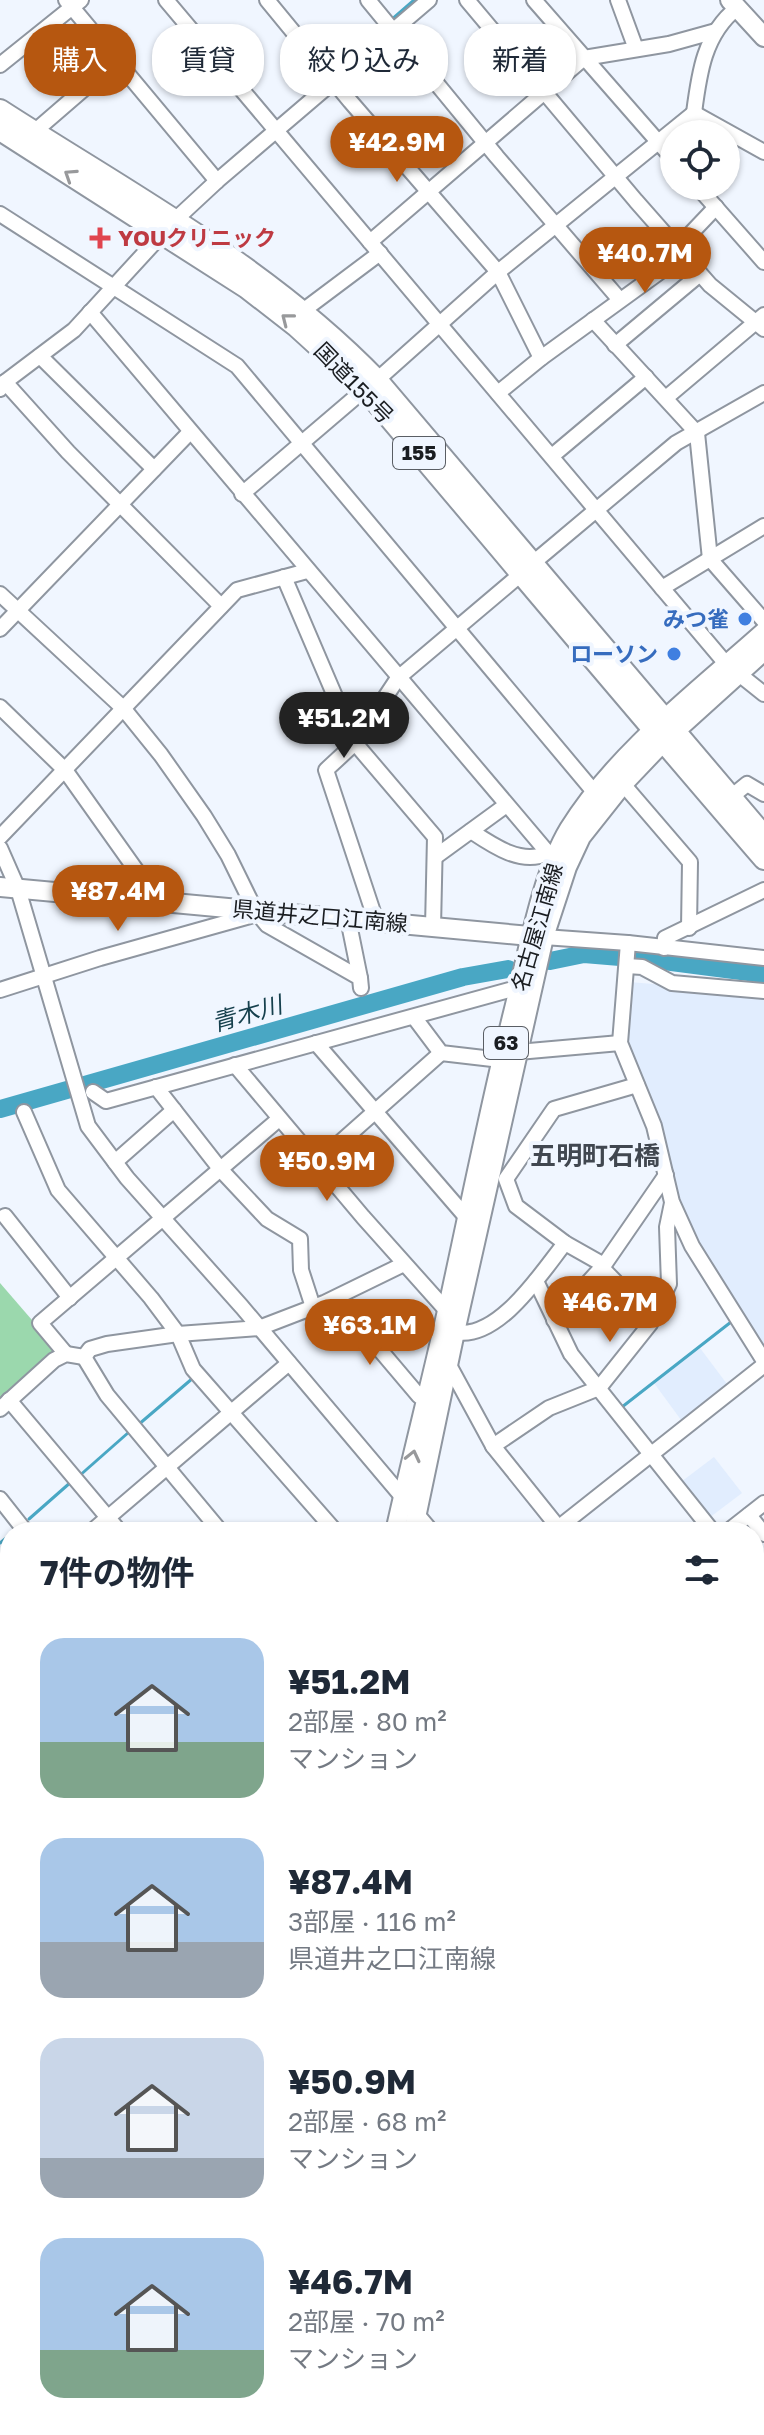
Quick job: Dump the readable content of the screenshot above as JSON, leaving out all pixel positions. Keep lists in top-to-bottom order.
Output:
{
  "streets": {
    "highway": ["国道155号", "155"],
    "main road": ["県道井之口江南線", "名古屋江南線", "63"]
  },
  "crossings": [
    ["国道155号", "名古屋江南線"],
    ["県道井之口江南線", "名古屋江南線"]
  ],
  "districts": ["五明町石橋"],
  "water": ["青木川"],
  "places": {
    "health": ["YOUクリニック"],
    "other": ["みつ雀", "ローソン"]
  },
  "page": {
    "chip": [
      "購入",
      "賃貸",
      "絞り込み",
      "新着"
    ],
    "price": [
      "¥42.9M",
      "¥40.7M",
      "¥51.2M",
      "¥87.4M",
      "¥50.9M",
      "¥46.7M",
      "¥63.1M"
    ],
    "heading": "7件の物件",
    "list": [
      {
        "name": "¥51.2M",
        "note": "2部屋 · 80 m² · マンション"
      },
      {
        "name": "¥87.4M",
        "note": "3部屋 · 116 m² · 県道井之口江南線"
      },
      {
        "name": "¥50.9M",
        "note": "2部屋 · 68 m² · マンション"
      },
      {
        "name": "¥46.7M",
        "note": "2部屋 · 70 m² · マンション"
      }
    ]
  }
}
